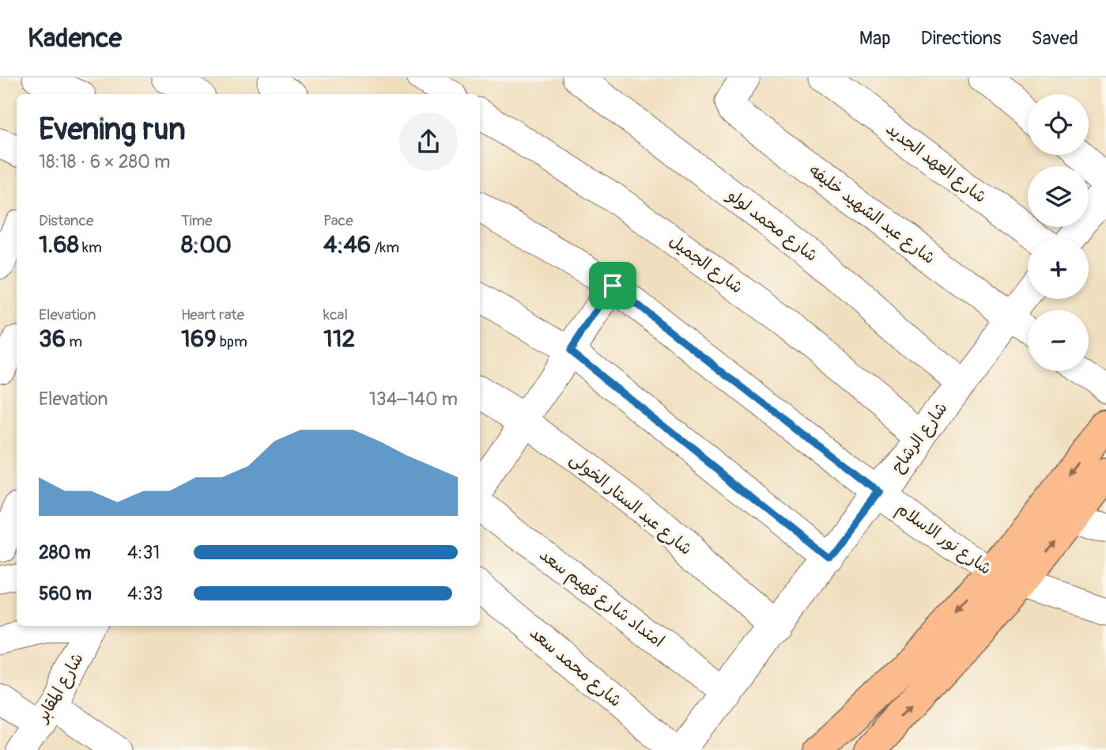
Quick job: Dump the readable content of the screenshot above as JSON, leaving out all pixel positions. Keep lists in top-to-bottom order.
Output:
{
  "streets": {
    "street": [
      "شارع العهد الجديد",
      "شارع عبد الشهيد خليفه",
      "شارع محمد لولو",
      "شارع الجميل",
      "شارع الرشاح",
      "شارع عبد الستار الخولى",
      "شارع نور الاسلام",
      "امتداد شارع فهيم سعد",
      "شارع محمد سعد",
      "شارع المقابر"
    ]
  },
  "crossings": [
    ["شارع عبد الشهيد خليفه", "شارع الرشاح"],
    ["شارع محمد لولو", "شارع الرشاح"],
    ["شارع الجميل", "شارع الرشاح"],
    ["شارع الرشاح", "شارع عبد الستار الخولى"],
    ["شارع الرشاح", "شارع نور الاسلام"],
    ["شارع الرشاح", "امتداد شارع فهيم سعد"]
  ],
  "page": {
    "header": "Kadence",
    "nav": ["Map", "Directions", "Saved"],
    "map_buttons": ["+", "−"],
    "heading": ["Evening run", "18:18 · 6 × 280 m"],
    "stats": [
      ["Distance", "1.68 km"],
      ["Time", "8:00"],
      ["Pace", "4:46 /km"],
      ["Elevation", "36 m"],
      ["Heart rate", "169 bpm"],
      ["kcal", "112"]
    ],
    "chart": ["Elevation", "134–140 m"],
    "list": [
      {
        "name": "280 m",
        "note": "4:31"
      },
      {
        "name": "560 m",
        "note": "4:33"
      }
    ]
  }
}
